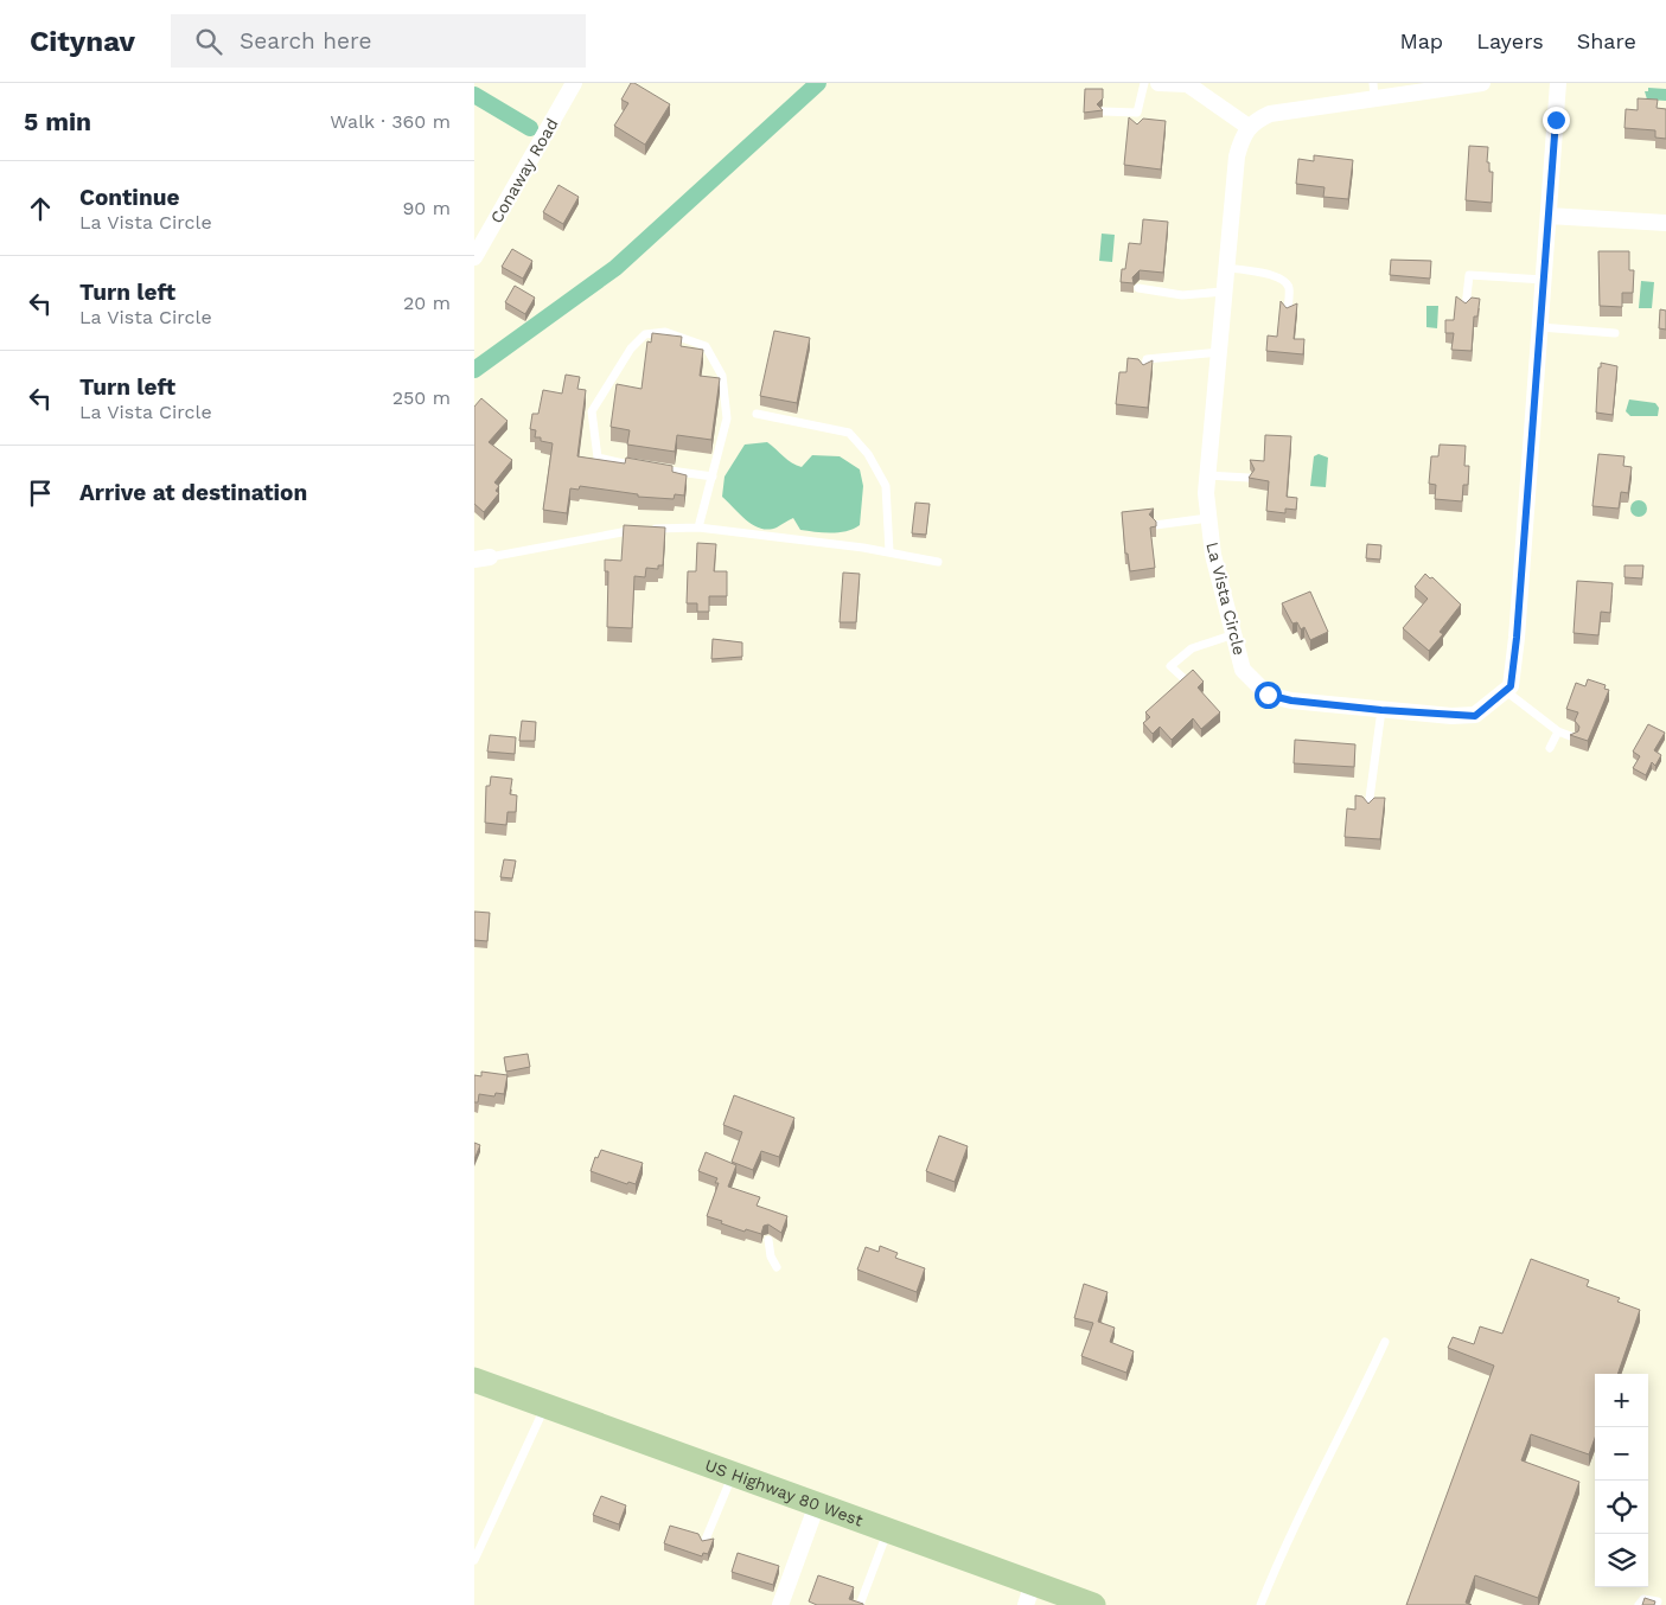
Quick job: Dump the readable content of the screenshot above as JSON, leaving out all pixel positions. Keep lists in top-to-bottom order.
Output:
{
  "streets": {
    "main road": ["US Highway 80 West"],
    "street": ["Conaway Road", "La Vista Circle"]
  },
  "page": {
    "header": "Citynav",
    "search": "Search here",
    "nav": ["Map", "Layers", "Share"],
    "heading": ["5 min", "Walk · 360 m"],
    "list": [
      ["Continue", "La Vista Circle", "90 m"],
      ["Turn left", "La Vista Circle", "20 m"],
      ["Turn left", "La Vista Circle", "250 m"],
      "Arrive at destination"
    ],
    "map_buttons": ["+", "−"]
  }
}
